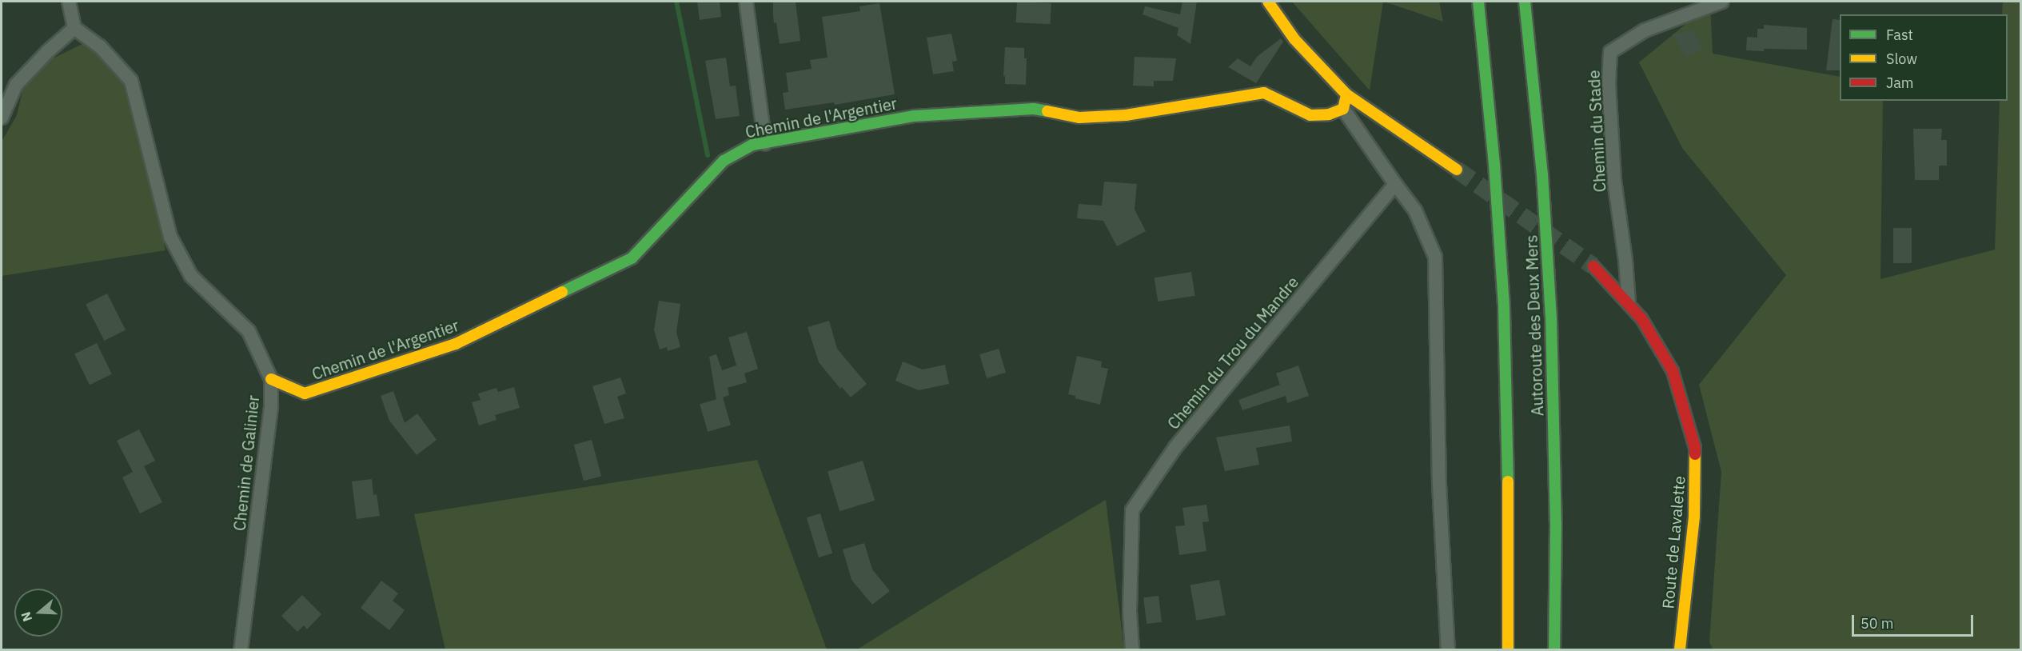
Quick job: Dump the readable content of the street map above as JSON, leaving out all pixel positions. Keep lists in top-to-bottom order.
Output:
{
  "streets": {
    "main road": ["Chemin de l'Argentier", "Autoroute des Deux Mers", "Route de Lavalette"],
    "street": ["Chemin du Stade", "Chemin du Trou du Mandre", "Chemin de Galinier"]
  },
  "crossings": [
    ["Chemin de l'Argentier", "Chemin de Galinier"],
    ["Chemin du Stade", "Route de Lavalette"]
  ],
  "legend": ["Fast", "Slow", "Jam"],
  "scale_bar": "50 m",
  "north": "left"
}
